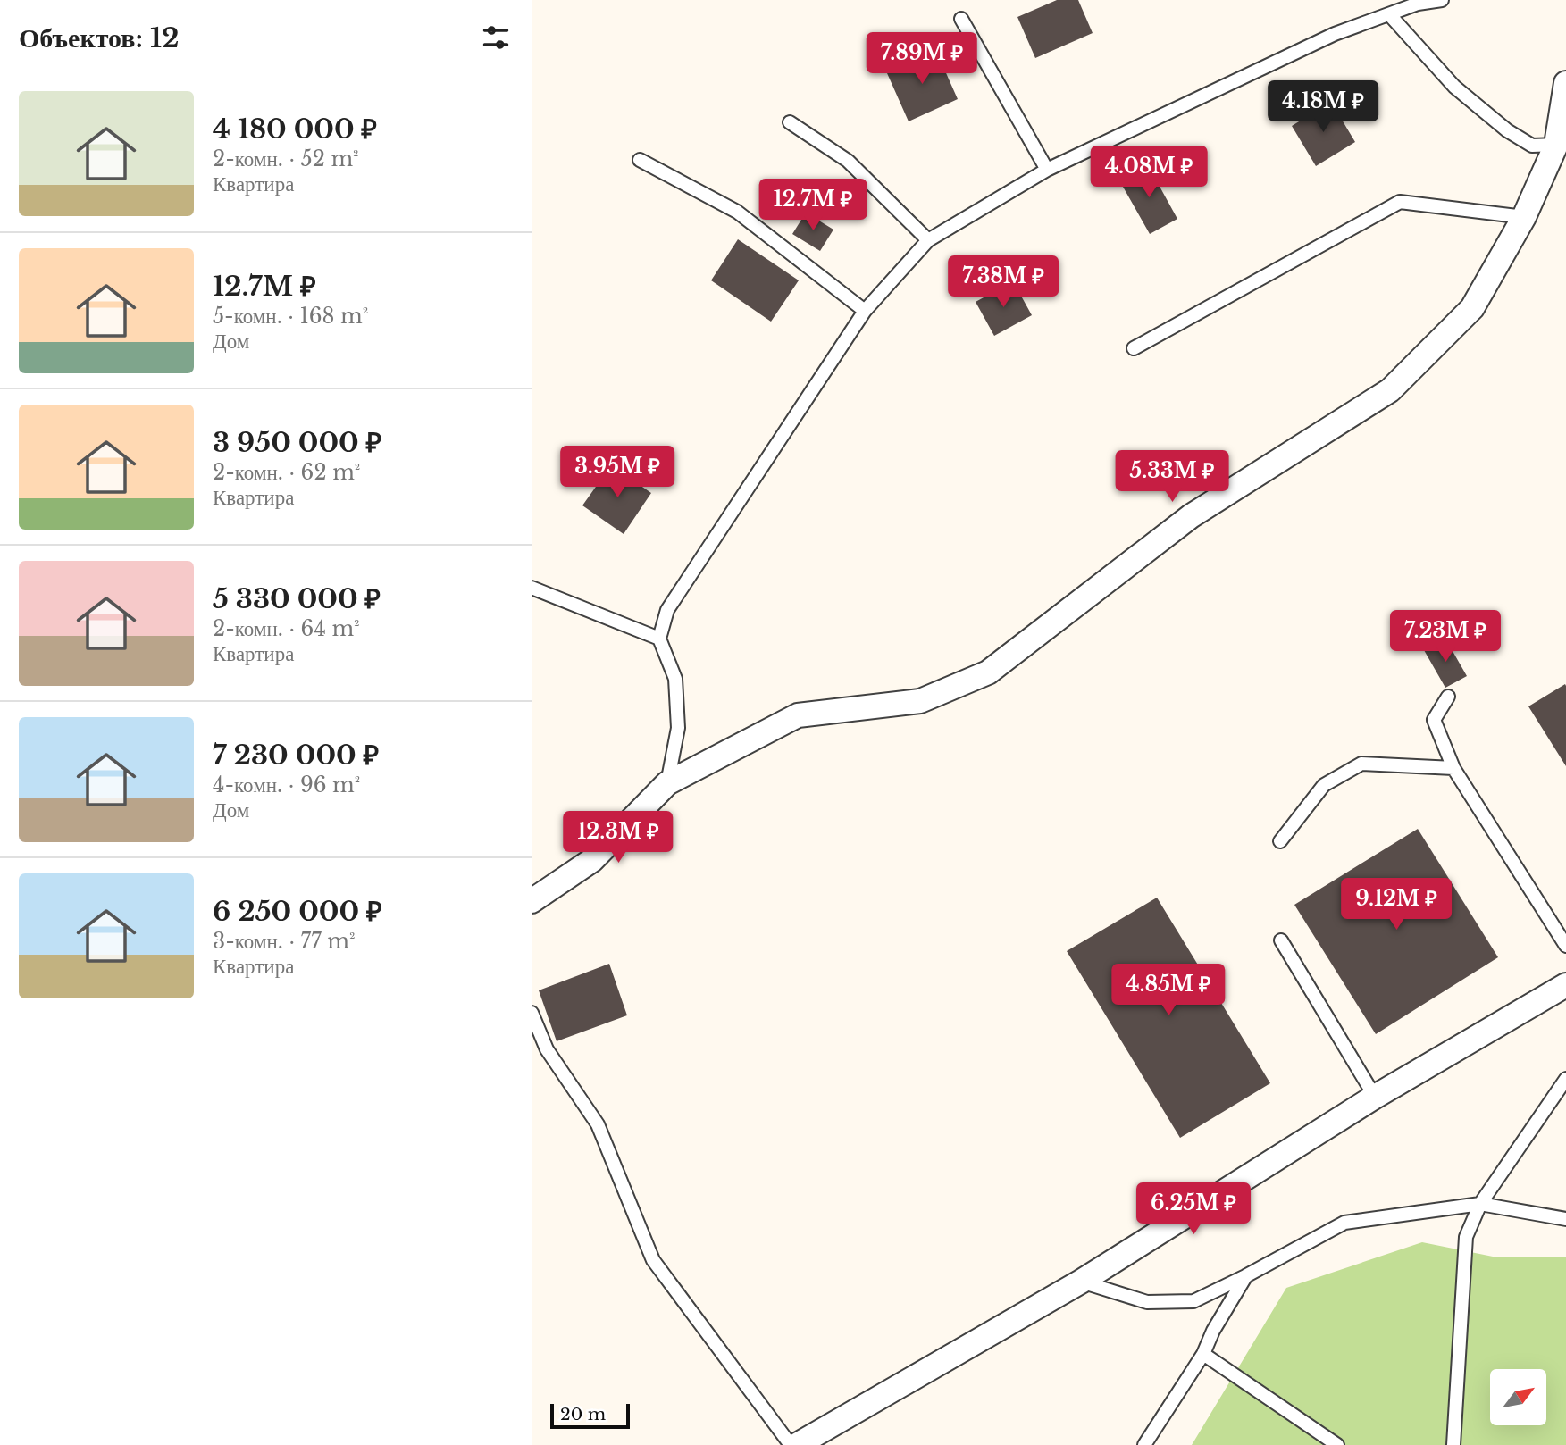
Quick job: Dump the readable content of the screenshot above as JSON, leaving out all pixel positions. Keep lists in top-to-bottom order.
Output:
{
  "scale_bar": "20 m",
  "north": "top right",
  "page": {
    "heading": "Объектов: 12",
    "price": [
      "7.89M ₽",
      "4.18M ₽",
      "4.08M ₽",
      "12.7M ₽",
      "7.38M ₽",
      "3.95M ₽",
      "5.33M ₽",
      "7.23M ₽",
      "12.3M ₽",
      "9.12M ₽",
      "4.85M ₽",
      "6.25M ₽"
    ],
    "list": [
      {
        "name": "4 180 000 ₽",
        "note": "2-комн. · 52 m² · Квартира"
      },
      {
        "name": "12.7M ₽",
        "note": "5-комн. · 168 m² · Дом"
      },
      {
        "name": "3 950 000 ₽",
        "note": "2-комн. · 62 m² · Квартира"
      },
      {
        "name": "5 330 000 ₽",
        "note": "2-комн. · 64 m² · Квартира"
      },
      {
        "name": "7 230 000 ₽",
        "note": "4-комн. · 96 m² · Дом"
      },
      {
        "name": "6 250 000 ₽",
        "note": "3-комн. · 77 m² · Квартира"
      }
    ],
    "scale": "20 m"
  }
}
